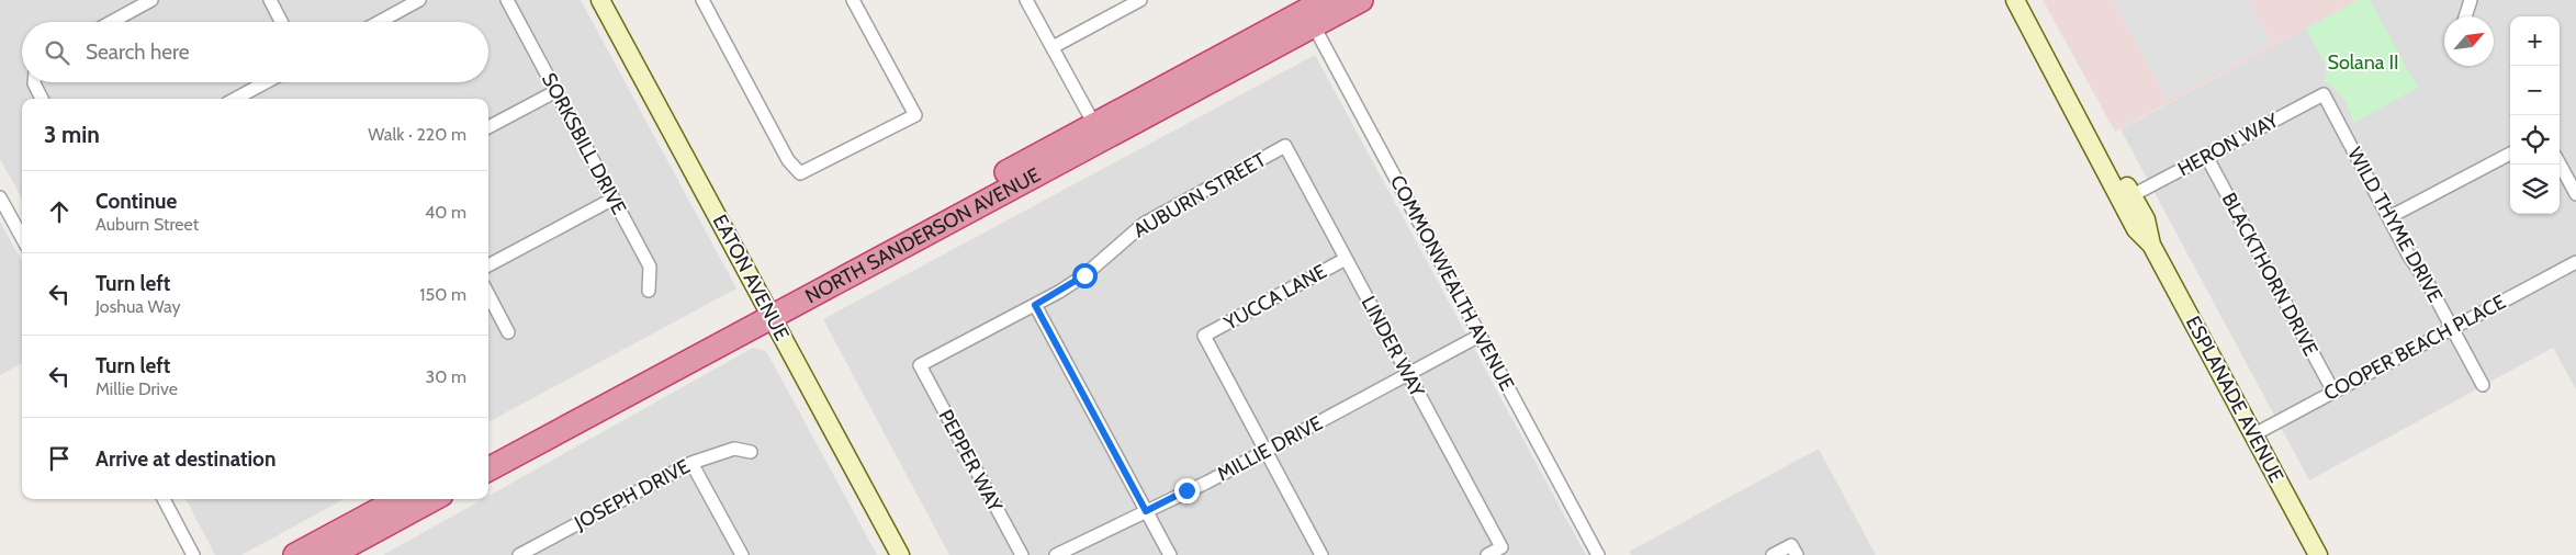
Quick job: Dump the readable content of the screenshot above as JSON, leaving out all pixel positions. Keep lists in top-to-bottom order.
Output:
{
  "streets": {
    "highway": ["NORTH SANDERSON AVENUE"],
    "main road": ["EATON AVENUE", "ESPLANADE AVENUE"],
    "street": [
      "SORKSBILL DRIVE",
      "HERON WAY",
      "AUBURN STREET",
      "WILD THYME DRIVE",
      "BLACKTHORN DRIVE",
      "COMMONWEALTH AVENUE",
      "YUCCA LANE",
      "LINDER WAY",
      "COOPER BEACH PLACE",
      "MILLIE DRIVE",
      "PEPPER WAY",
      "JOSEPH DRIVE"
    ]
  },
  "crossings": [
    ["HERON WAY", "WILD THYME DRIVE"],
    ["HERON WAY", "BLACKTHORN DRIVE"],
    ["HERON WAY", "ESPLANADE AVENUE"],
    ["AUBURN STREET", "LINDER WAY"],
    ["AUBURN STREET", "PEPPER WAY"],
    ["WILD THYME DRIVE", "COOPER BEACH PLACE"],
    ["NORTH SANDERSON AVENUE", "EATON AVENUE"],
    ["NORTH SANDERSON AVENUE", "COMMONWEALTH AVENUE"],
    ["BLACKTHORN DRIVE", "COOPER BEACH PLACE"],
    ["COMMONWEALTH AVENUE", "MILLIE DRIVE"],
    ["YUCCA LANE", "LINDER WAY"],
    ["YUCCA LANE", "MILLIE DRIVE"],
    ["LINDER WAY", "MILLIE DRIVE"],
    ["COOPER BEACH PLACE", "ESPLANADE AVENUE"]
  ],
  "parks": ["Solana II"],
  "north": "top right",
  "page": {
    "map_buttons": ["+", "−"],
    "search": "Search here",
    "heading": ["3 min", "Walk · 220 m"],
    "list": [
      ["Continue", "Auburn Street", "40 m"],
      ["Turn left", "Joshua Way", "150 m"],
      ["Turn left", "Millie Drive", "30 m"],
      "Arrive at destination"
    ]
  }
}
